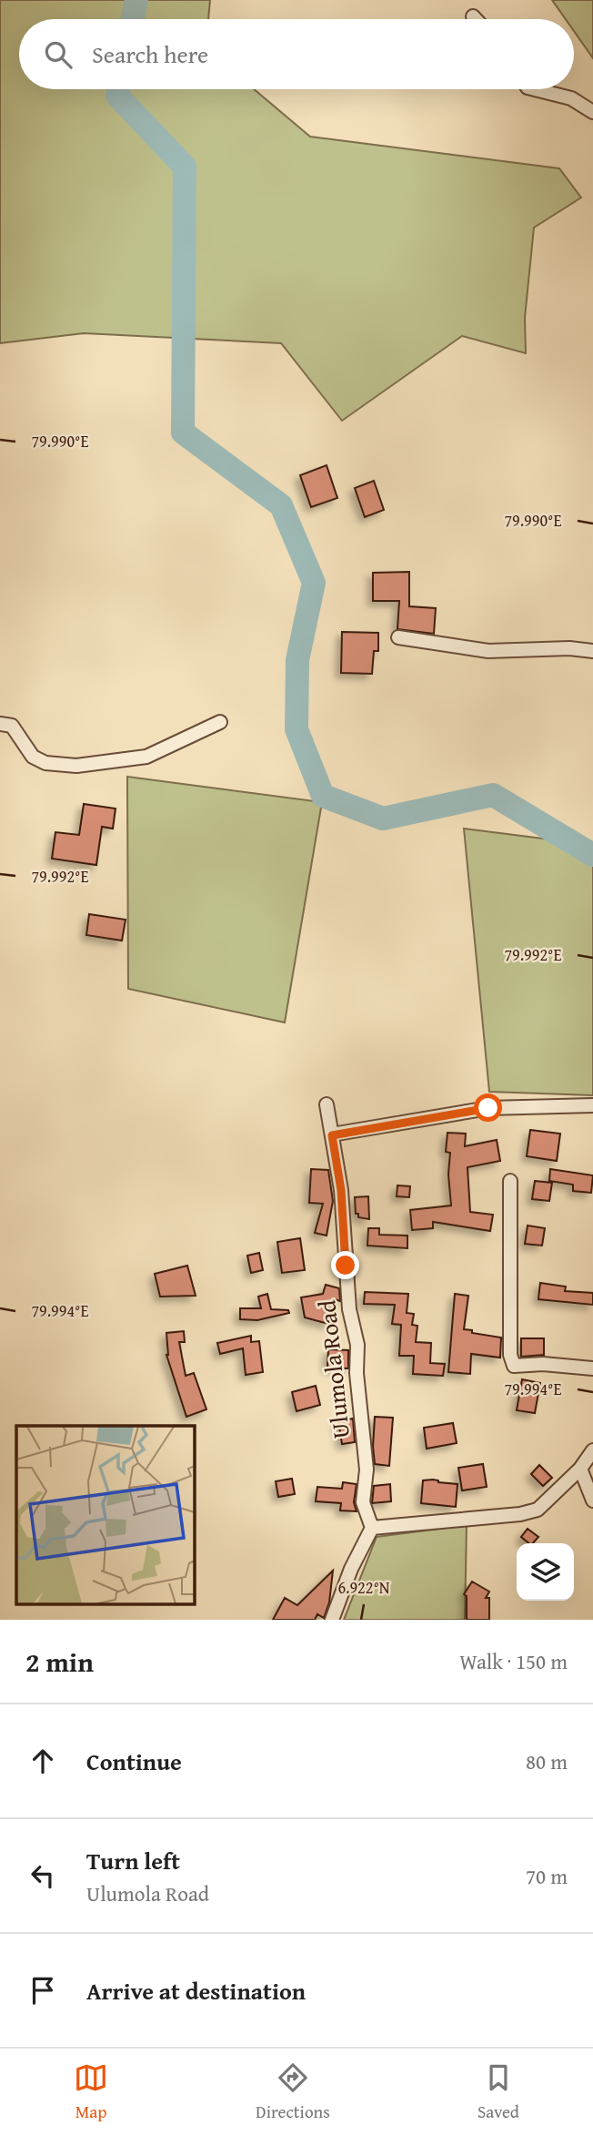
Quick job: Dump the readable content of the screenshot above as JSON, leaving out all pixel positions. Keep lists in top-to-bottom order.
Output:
{
  "streets": {
    "street": ["Ulumola Road"]
  },
  "page": {
    "search": "Search here",
    "heading": ["2 min", "Walk · 150 m"],
    "list": [
      ["Continue", "80 m"],
      ["Turn left", "Ulumola Road", "70 m"],
      "Arrive at destination"
    ],
    "nav": ["Map", "Directions", "Saved"]
  },
  "coordinates": [
    "79.990°E",
    "79.992°E",
    "79.994°E",
    "6.922°N"
  ]
}
